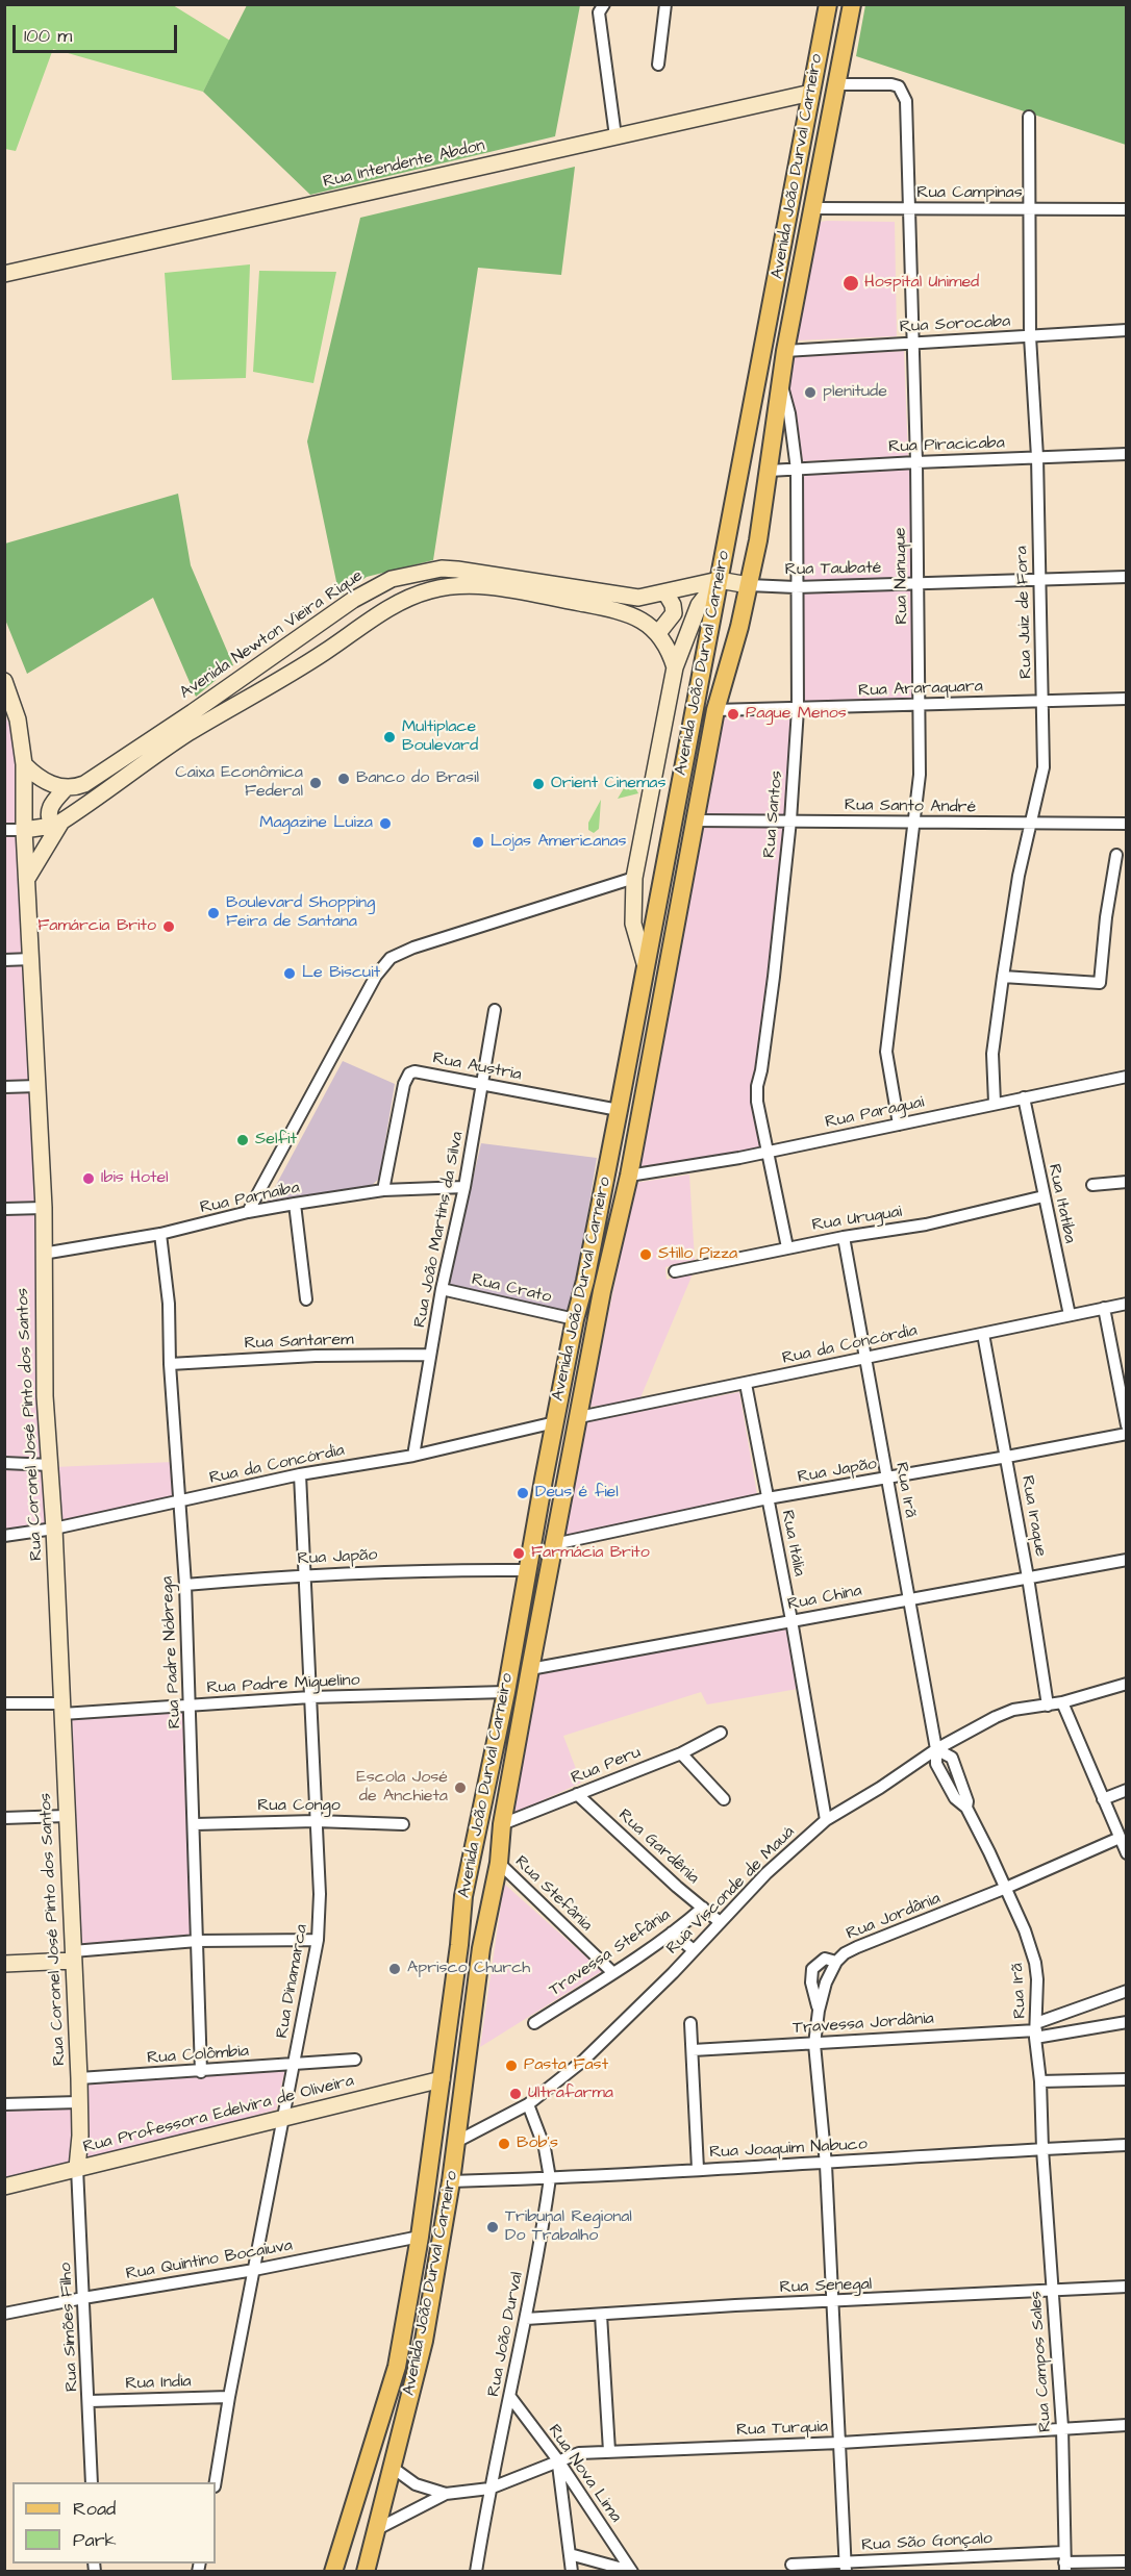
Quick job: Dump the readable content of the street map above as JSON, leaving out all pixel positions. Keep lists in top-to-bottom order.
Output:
{
  "streets": {
    "main road": ["Avenida João Durval Carneiro"],
    "street": [
      "Rua Intendente Abdon",
      "Rua Campinas",
      "Rua Sorocaba",
      "Rua Piracicaba",
      "Rua Taubaté",
      "Rua Nanuque",
      "Rua Juiz de Fora",
      "Avenida Newton Vieira Rique",
      "Rua Araraquara",
      "Rua Santo André",
      "Rua Santos",
      "Rua Austria",
      "Rua Paraguai",
      "Rua Parnaiba",
      "Rua Itatiba",
      "Rua Uruguai",
      "Rua João Martins da Silva",
      "Rua Crato",
      "Rua Santarem",
      "Rua da Concórdia",
      "Rua Coronel José Pinto dos Santos",
      "Rua Japão",
      "Rua Irã",
      "Rua Iraque",
      "Rua Itália",
      "Rua China",
      "Rua Padre Nóbrega",
      "Rua Padre Miguelino",
      "Rua Peru",
      "Rua Congo",
      "Rua Gardênia",
      "Rua Visconde de Mauá",
      "Rua Stefânia",
      "Rua Jordânia",
      "Travessa Stefânia",
      "Rua Dinamarca",
      "Travessa Jordânia",
      "Rua Colômbia",
      "Rua Professora Edelvira de Oliveira",
      "Rua Joaquim Nabuco",
      "Rua Quintino Bocaiuva",
      "Rua Senegal",
      "Rua Simões Filho",
      "Rua João Durval",
      "Rua Campos Sales",
      "Rua India",
      "Rua Turquia",
      "Rua Nova Lima",
      "Rua São Gonçalo"
    ]
  },
  "crossings": [
    ["Rua Intendente Abdon", "Avenida João Durval Carneiro"],
    ["Avenida João Durval Carneiro", "Rua Campinas"],
    ["Avenida João Durval Carneiro", "Rua Sorocaba"],
    ["Avenida João Durval Carneiro", "Rua Piracicaba"],
    ["Avenida João Durval Carneiro", "Rua Taubaté"],
    ["Avenida João Durval Carneiro", "Rua Nanuque"],
    ["Avenida João Durval Carneiro", "Avenida Newton Vieira Rique"],
    ["Avenida João Durval Carneiro", "Rua Araraquara"],
    ["Avenida João Durval Carneiro", "Rua Santo André"],
    ["Avenida João Durval Carneiro", "Rua Santos"],
    ["Avenida João Durval Carneiro", "Rua Austria"],
    ["Avenida João Durval Carneiro", "Rua Paraguai"],
    ["Avenida João Durval Carneiro", "Rua Crato"],
    ["Avenida João Durval Carneiro", "Rua da Concórdia"],
    ["Avenida João Durval Carneiro", "Rua Japão"],
    ["Avenida João Durval Carneiro", "Rua China"],
    ["Avenida João Durval Carneiro", "Rua Padre Miguelino"],
    ["Avenida João Durval Carneiro", "Rua Peru"],
    ["Avenida João Durval Carneiro", "Rua Visconde de Mauá"],
    ["Avenida João Durval Carneiro", "Rua Stefânia"],
    ["Avenida João Durval Carneiro", "Rua Professora Edelvira de Oliveira"],
    ["Avenida João Durval Carneiro", "Rua Joaquim Nabuco"],
    ["Avenida João Durval Carneiro", "Rua Quintino Bocaiuva"],
    ["Avenida João Durval Carneiro", "Rua Turquia"],
    ["Rua Campinas", "Rua Nanuque"],
    ["Rua Campinas", "Rua Juiz de Fora"],
    ["Rua Sorocaba", "Rua Nanuque"],
    ["Rua Sorocaba", "Rua Juiz de Fora"],
    ["Rua Piracicaba", "Rua Nanuque"],
    ["Rua Piracicaba", "Rua Juiz de Fora"],
    ["Rua Piracicaba", "Rua Santos"],
    ["Rua Taubaté", "Rua Nanuque"],
    ["Rua Taubaté", "Rua Juiz de Fora"],
    ["Rua Taubaté", "Avenida Newton Vieira Rique"],
    ["Rua Taubaté", "Rua Santos"],
    ["Rua Nanuque", "Rua Araraquara"],
    ["Rua Nanuque", "Rua Santo André"],
    ["Rua Nanuque", "Rua Paraguai"],
    ["Rua Juiz de Fora", "Rua Araraquara"],
    ["Rua Juiz de Fora", "Rua Santo André"],
    ["Rua Juiz de Fora", "Rua Paraguai"],
    ["Avenida Newton Vieira Rique", "Rua Coronel José Pinto dos Santos"],
    ["Rua Araraquara", "Rua Santos"],
    ["Rua Santo André", "Rua Santos"],
    ["Rua Santos", "Rua Paraguai"],
    ["Rua Santos", "Rua Uruguai"],
    ["Rua Austria", "Rua Parnaiba"],
    ["Rua Austria", "Rua João Martins da Silva"],
    ["Rua Paraguai", "Rua Itatiba"],
    ["Rua Parnaiba", "Rua João Martins da Silva"],
    ["Rua Parnaiba", "Rua Coronel José Pinto dos Santos"],
    ["Rua Parnaiba", "Rua Padre Nóbrega"],
    ["Rua Itatiba", "Rua Uruguai"],
    ["Rua Itatiba", "Rua da Concórdia"],
    ["Rua Uruguai", "Rua Irã"],
    ["Rua João Martins da Silva", "Rua Crato"],
    ["Rua João Martins da Silva", "Rua Santarem"],
    ["Rua João Martins da Silva", "Rua da Concórdia"],
    ["Rua Santarem", "Rua Padre Nóbrega"],
    ["Rua da Concórdia", "Rua Coronel José Pinto dos Santos"],
    ["Rua da Concórdia", "Rua Irã"],
    ["Rua da Concórdia", "Rua Iraque"],
    ["Rua da Concórdia", "Rua Itália"],
    ["Rua da Concórdia", "Rua Padre Nóbrega"],
    ["Rua da Concórdia", "Rua Dinamarca"],
    ["Rua Coronel José Pinto dos Santos", "Rua Padre Miguelino"],
    ["Rua Coronel José Pinto dos Santos", "Rua Colômbia"],
    ["Rua Coronel José Pinto dos Santos", "Rua Professora Edelvira de Oliveira"],
    ["Rua Coronel José Pinto dos Santos", "Rua Simões Filho"],
    ["Rua Japão", "Rua Irã"],
    ["Rua Japão", "Rua Iraque"],
    ["Rua Japão", "Rua Itália"],
    ["Rua Japão", "Rua Padre Nóbrega"],
    ["Rua Japão", "Rua Dinamarca"],
    ["Rua Irã", "Rua China"],
    ["Rua Irã", "Rua Visconde de Mauá"],
    ["Rua Irã", "Rua Jordânia"],
    ["Rua Irã", "Travessa Jordânia"],
    ["Rua Irã", "Rua Joaquim Nabuco"],
    ["Rua Irã", "Rua Campos Sales"],
    ["Rua Iraque", "Rua China"],
    ["Rua Iraque", "Rua Visconde de Mauá"],
    ["Rua Itália", "Rua China"],
    ["Rua Itália", "Rua Visconde de Mauá"],
    ["Rua Padre Nóbrega", "Rua Padre Miguelino"],
    ["Rua Padre Nóbrega", "Rua Congo"],
    ["Rua Padre Nóbrega", "Rua Colômbia"],
    ["Rua Padre Miguelino", "Rua Dinamarca"],
    ["Rua Peru", "Rua Gardênia"],
    ["Rua Congo", "Rua Dinamarca"],
    ["Rua Gardênia", "Rua Visconde de Mauá"],
    ["Rua Gardênia", "Travessa Stefânia"],
    ["Rua Visconde de Mauá", "Rua João Durval"],
    ["Rua Stefânia", "Travessa Stefânia"],
    ["Rua Jordânia", "Travessa Jordânia"],
    ["Rua Jordânia", "Rua Joaquim Nabuco"],
    ["Rua Jordânia", "Rua Senegal"],
    ["Rua Jordânia", "Rua Turquia"],
    ["Rua Jordânia", "Rua São Gonçalo"],
    ["Rua Dinamarca", "Rua Colômbia"],
    ["Rua Dinamarca", "Rua Professora Edelvira de Oliveira"],
    ["Rua Dinamarca", "Rua Quintino Bocaiuva"],
    ["Rua Dinamarca", "Rua India"],
    ["Rua Professora Edelvira de Oliveira", "Rua Simões Filho"],
    ["Rua Joaquim Nabuco", "Rua João Durval"],
    ["Rua Joaquim Nabuco", "Rua Campos Sales"],
    ["Rua Quintino Bocaiuva", "Rua Simões Filho"],
    ["Rua Senegal", "Rua João Durval"],
    ["Rua Senegal", "Rua Campos Sales"],
    ["Rua Simões Filho", "Rua India"],
    ["Rua João Durval", "Rua Turquia"],
    ["Rua João Durval", "Rua Nova Lima"],
    ["Rua Campos Sales", "Rua Turquia"],
    ["Rua Campos Sales", "Rua São Gonçalo"],
    ["Rua Turquia", "Rua Nova Lima"]
  ],
  "places": [
    "Hospital Unimed",
    "plenitude",
    "Pague Menos",
    "Multiplace Boulevard",
    "Banco do Brasil",
    "Caixa Econômica Federal",
    "Orient Cinemas",
    "Magazine Luiza",
    "Lojas Americanas",
    "Boulevard Shopping Feira de Santana",
    "Famárcia Brito",
    "Le Biscuit",
    "Selfit",
    "Ibis Hotel",
    "Stillo Pizza",
    "Deus é fiel",
    "Farmácia Brito",
    "Escola José de Anchieta",
    "Aprisco Church",
    "Pasta Fast",
    "Ultrafarma",
    "Bob's",
    "Tribunal Regional Do Trabalho"
  ],
  "legend": ["Road", "Park"],
  "scale_bar": "100 m"
}
